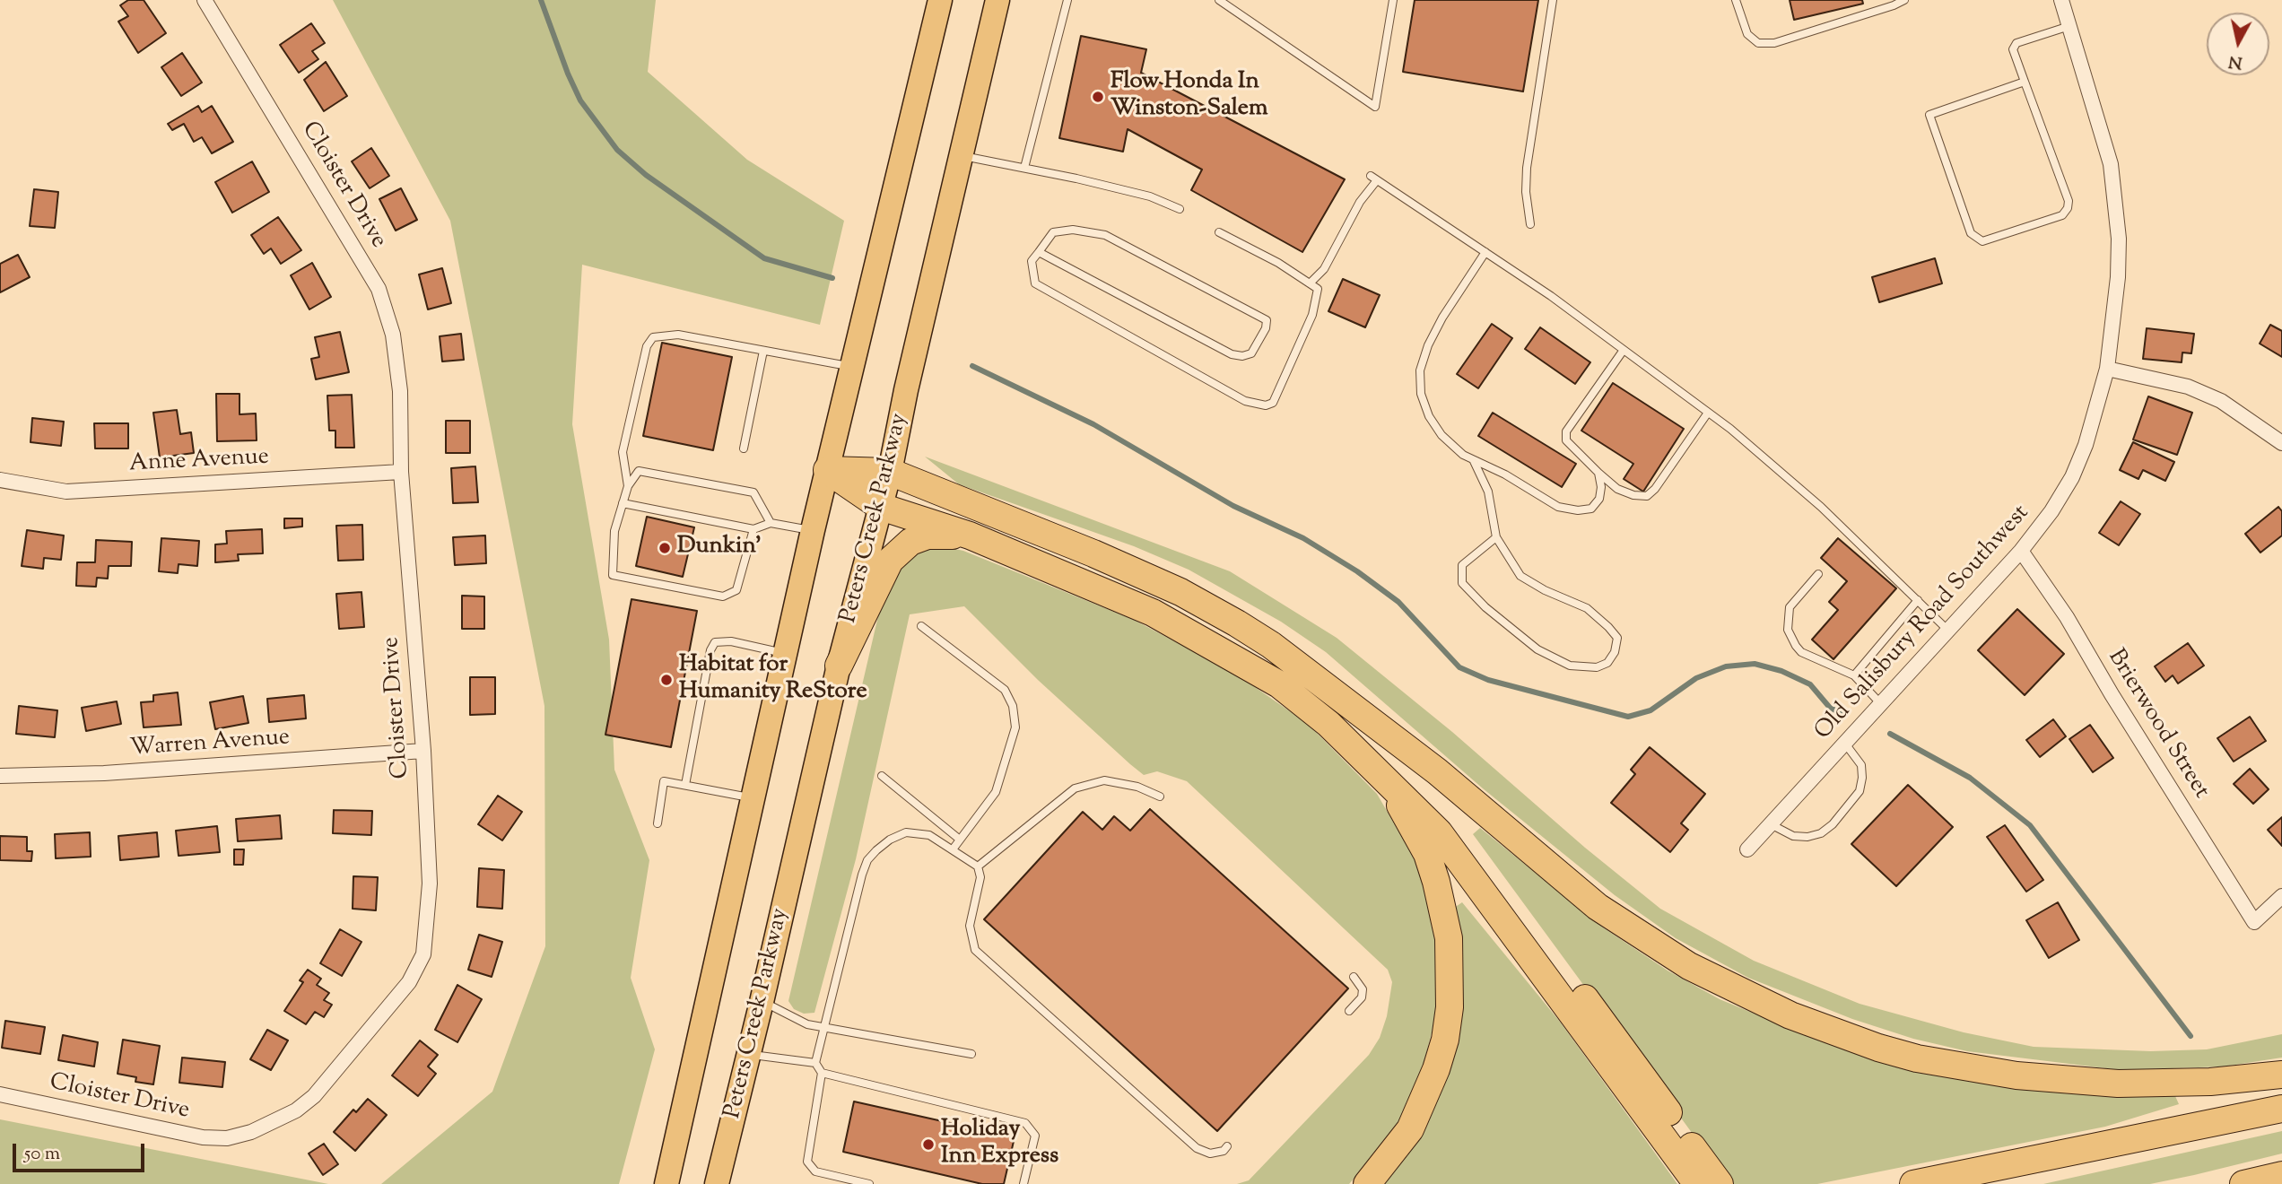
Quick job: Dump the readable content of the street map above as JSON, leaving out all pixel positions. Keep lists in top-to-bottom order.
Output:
{
  "streets": {
    "main road": ["Peters Creek Parkway"],
    "street": [
      "Cloister Drive",
      "Anne Avenue",
      "Old Salisbury Road Southwest",
      "Brierwood Street",
      "Warren Avenue"
    ]
  },
  "crossings": [
    ["Cloister Drive", "Anne Avenue"],
    ["Cloister Drive", "Warren Avenue"],
    ["Old Salisbury Road Southwest", "Brierwood Street"]
  ],
  "places": [
    "Flow Honda In Winston-Salem",
    "Dunkin'",
    "Habitat for Humanity ReStore",
    "Holiday Inn Express"
  ],
  "scale_bar": "50 m",
  "north": "bottom"
}
